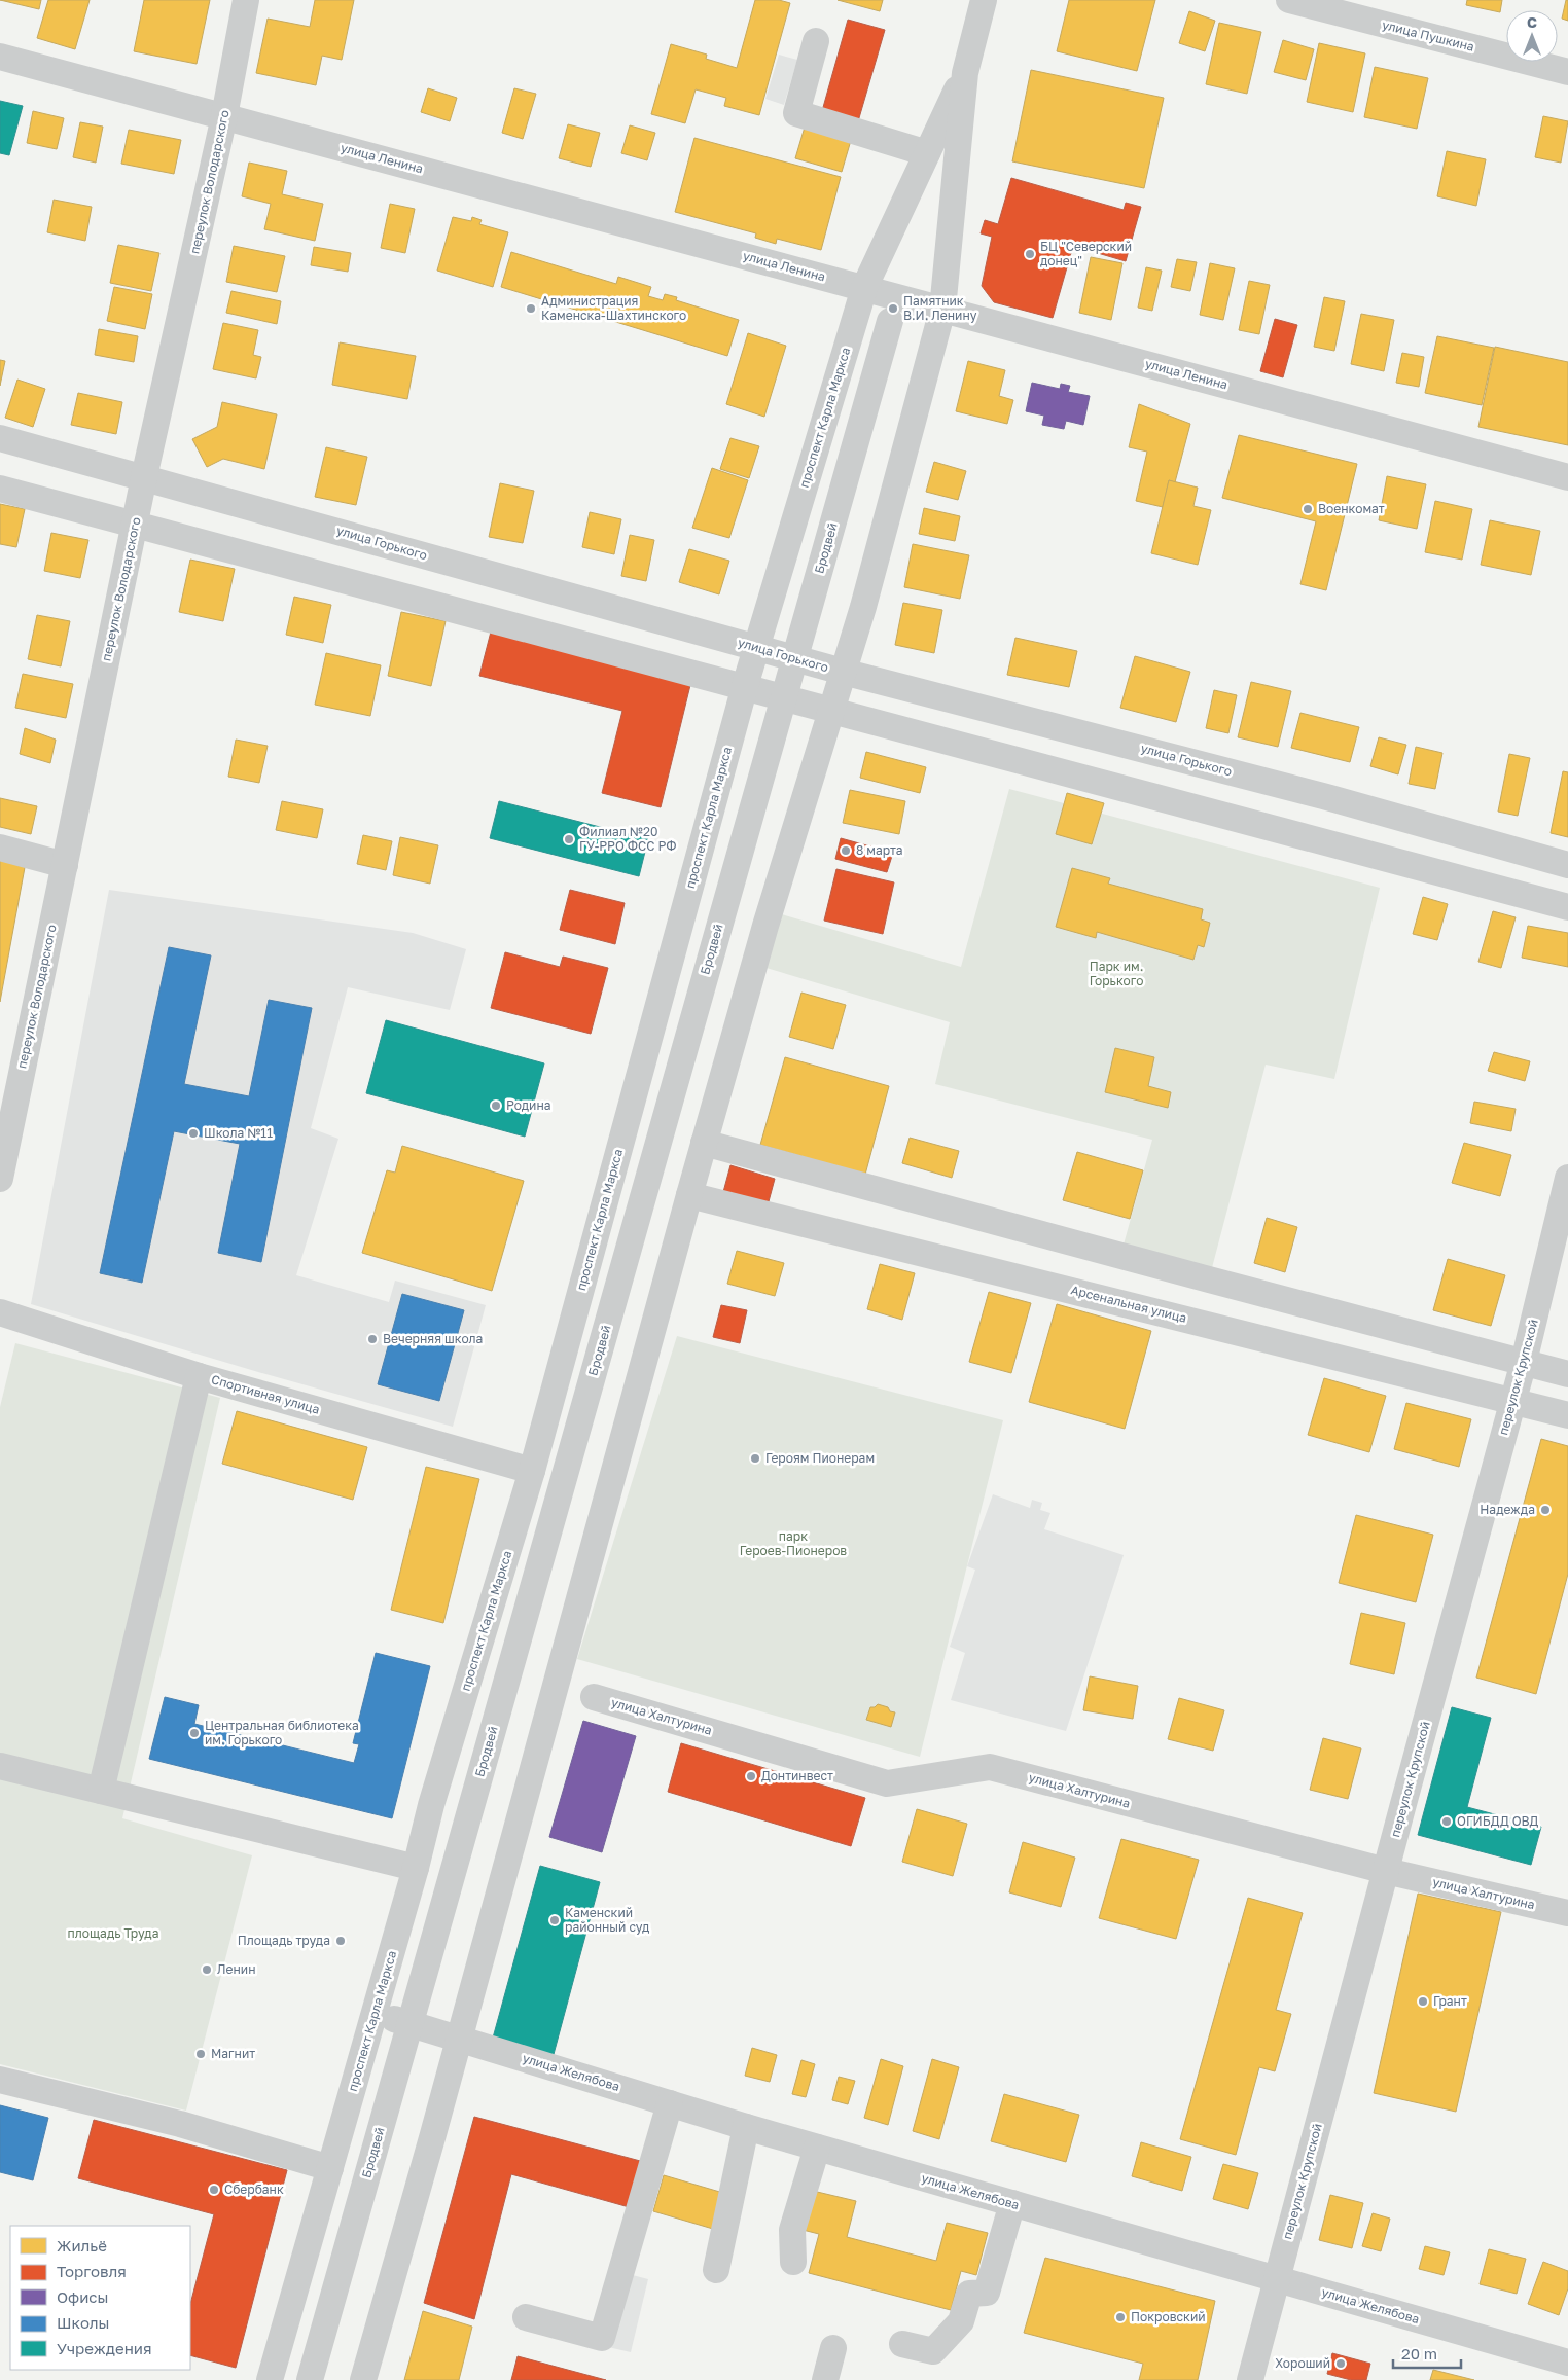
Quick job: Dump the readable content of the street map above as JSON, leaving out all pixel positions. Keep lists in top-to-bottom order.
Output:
{
  "streets": {
    "street": [
      "улица Пушкина",
      "улица Ленина",
      "переулок Володарского",
      "проспект Карла Маркса",
      "улица Горького",
      "Бродвей",
      "Арсенальная улица",
      "переулок Крупской",
      "Спортивная улица",
      "улица Халтурина",
      "улица Желябова"
    ]
  },
  "crossings": [
    ["улица Ленина", "переулок Володарского"],
    ["улица Ленина", "проспект Карла Маркса"],
    ["переулок Володарского", "улица Горького"],
    ["проспект Карла Маркса", "улица Горького"],
    ["проспект Карла Маркса", "Арсенальная улица"],
    ["проспект Карла Маркса", "Спортивная улица"],
    ["проспект Карла Маркса", "улица Желябова"],
    ["улица Горького", "Бродвей"],
    ["Бродвей", "улица Желябова"],
    ["Арсенальная улица", "переулок Крупской"],
    ["переулок Крупской", "улица Халтурина"],
    ["переулок Крупской", "улица Желябова"]
  ],
  "parks": ["Парк им. Горького", "парк Героев-Пионеров", "площадь Труда"],
  "places": [
    "БЦ \"Северский донец\"",
    "Администрация Каменска-Шахтинского",
    "Памятник В.И. Ленину",
    "Военкомат",
    "Филиал №20 ГУ-РРО ФСС РФ",
    "8 марта",
    "Родина",
    "Школа №11",
    "Вечерняя школа",
    "Героям Пионерам",
    "Надежда",
    "Центральная библиотека им. Горького",
    "Донтинвест",
    "ОГИБДД ОВД",
    "Каменский районный суд",
    "Площадь труда",
    "Ленин",
    "Грант",
    "Магнит",
    "Сбербанк",
    "Покровский",
    "Хороший"
  ],
  "legend": [
    "Жильё",
    "Торговля",
    "Офисы",
    "Школы",
    "Учреждения"
  ],
  "scale_bar": "20 m",
  "north": "top"
}
